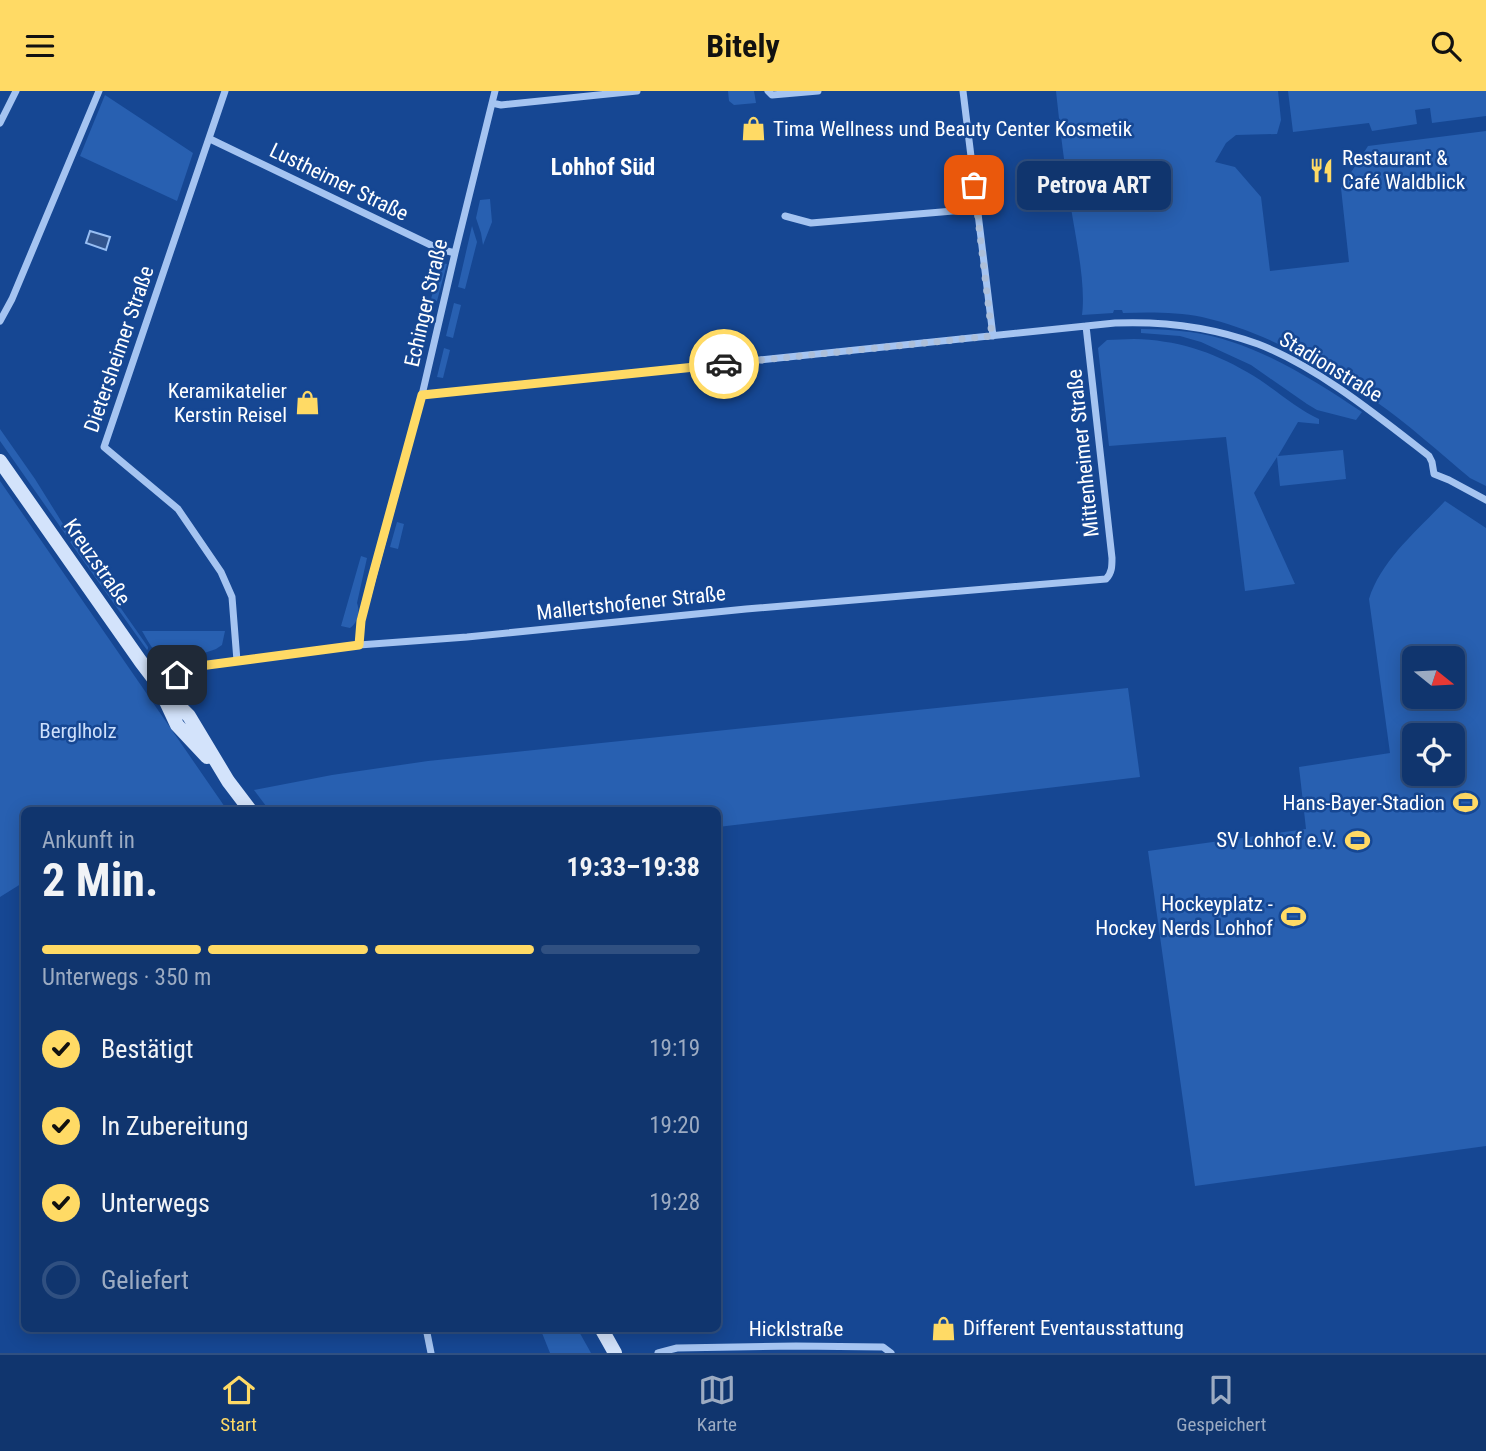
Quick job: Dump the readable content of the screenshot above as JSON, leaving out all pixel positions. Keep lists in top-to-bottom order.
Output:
{
  "streets": {
    "main road": ["Kreuzstraße"],
    "street": [
      "Lustheimer Straße",
      "Echinger Straße",
      "Dietersheimer Straße",
      "Stadionstraße",
      "Mittenheimer Straße",
      "Mallertshofener Straße",
      "Hicklstraße"
    ]
  },
  "crossings": [
    ["Lustheimer Straße", "Echinger Straße"],
    ["Lustheimer Straße", "Dietersheimer Straße"],
    ["Echinger Straße", "Stadionstraße"],
    ["Echinger Straße", "Mallertshofener Straße"],
    ["Dietersheimer Straße", "Mallertshofener Straße"],
    ["Stadionstraße", "Mittenheimer Straße"],
    ["Mittenheimer Straße", "Mallertshofener Straße"],
    ["Kreuzstraße", "Mallertshofener Straße"]
  ],
  "districts": ["Lohhof Süd"],
  "parks": ["Berglholz"],
  "places": {
    "shop": ["Tima Wellness und Beauty Center Kosmetik", "Keramikatelier Kerstin Reisel", "Different Eventausstattung"],
    "restaurant": ["Restaurant & Café Waldblick"],
    "other": ["Petrova ART"],
    "sports": ["Hans-Bayer-Stadion", "SV Lohhof e.V.", "Hockeyplatz - Hockey Nerds Lohhof"]
  },
  "north": "right",
  "page": {
    "header": "Bitely",
    "bubble": "Petrova ART",
    "heading": ["2 Min.", "Ankunft in", "19:33–19:38"],
    "bar": "Unterwegs · 350 m",
    "list": [
      ["Bestätigt", "19:19"],
      ["In Zubereitung", "19:20"],
      ["Unterwegs", "19:28"],
      "Geliefert"
    ],
    "tabs": ["Start", "Karte", "Gespeichert"]
  }
}
